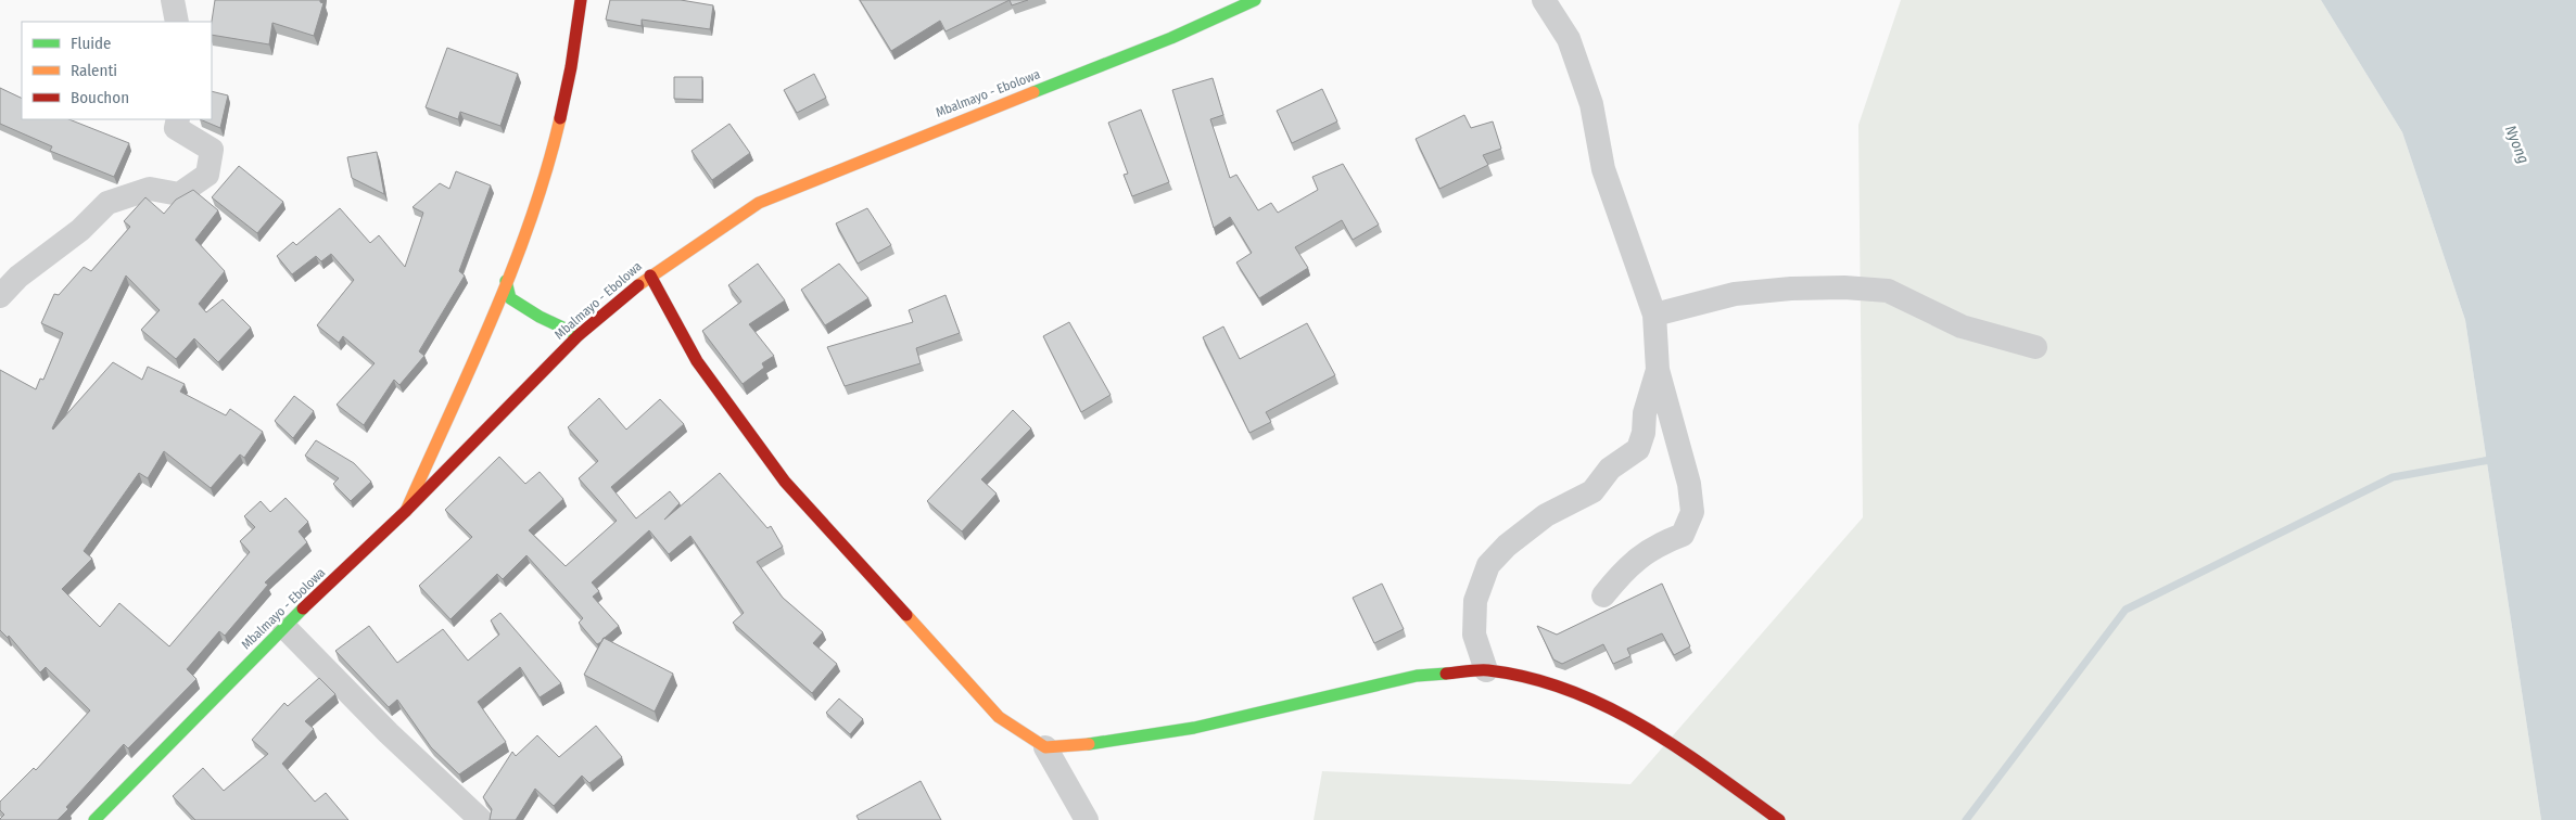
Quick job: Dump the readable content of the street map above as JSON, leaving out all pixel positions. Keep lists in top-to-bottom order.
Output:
{
  "streets": {
    "main road": ["Mbalmayo - Ebolowa"]
  },
  "water": ["Nyong"],
  "legend": ["Fluide", "Ralenti", "Bouchon"]
}
